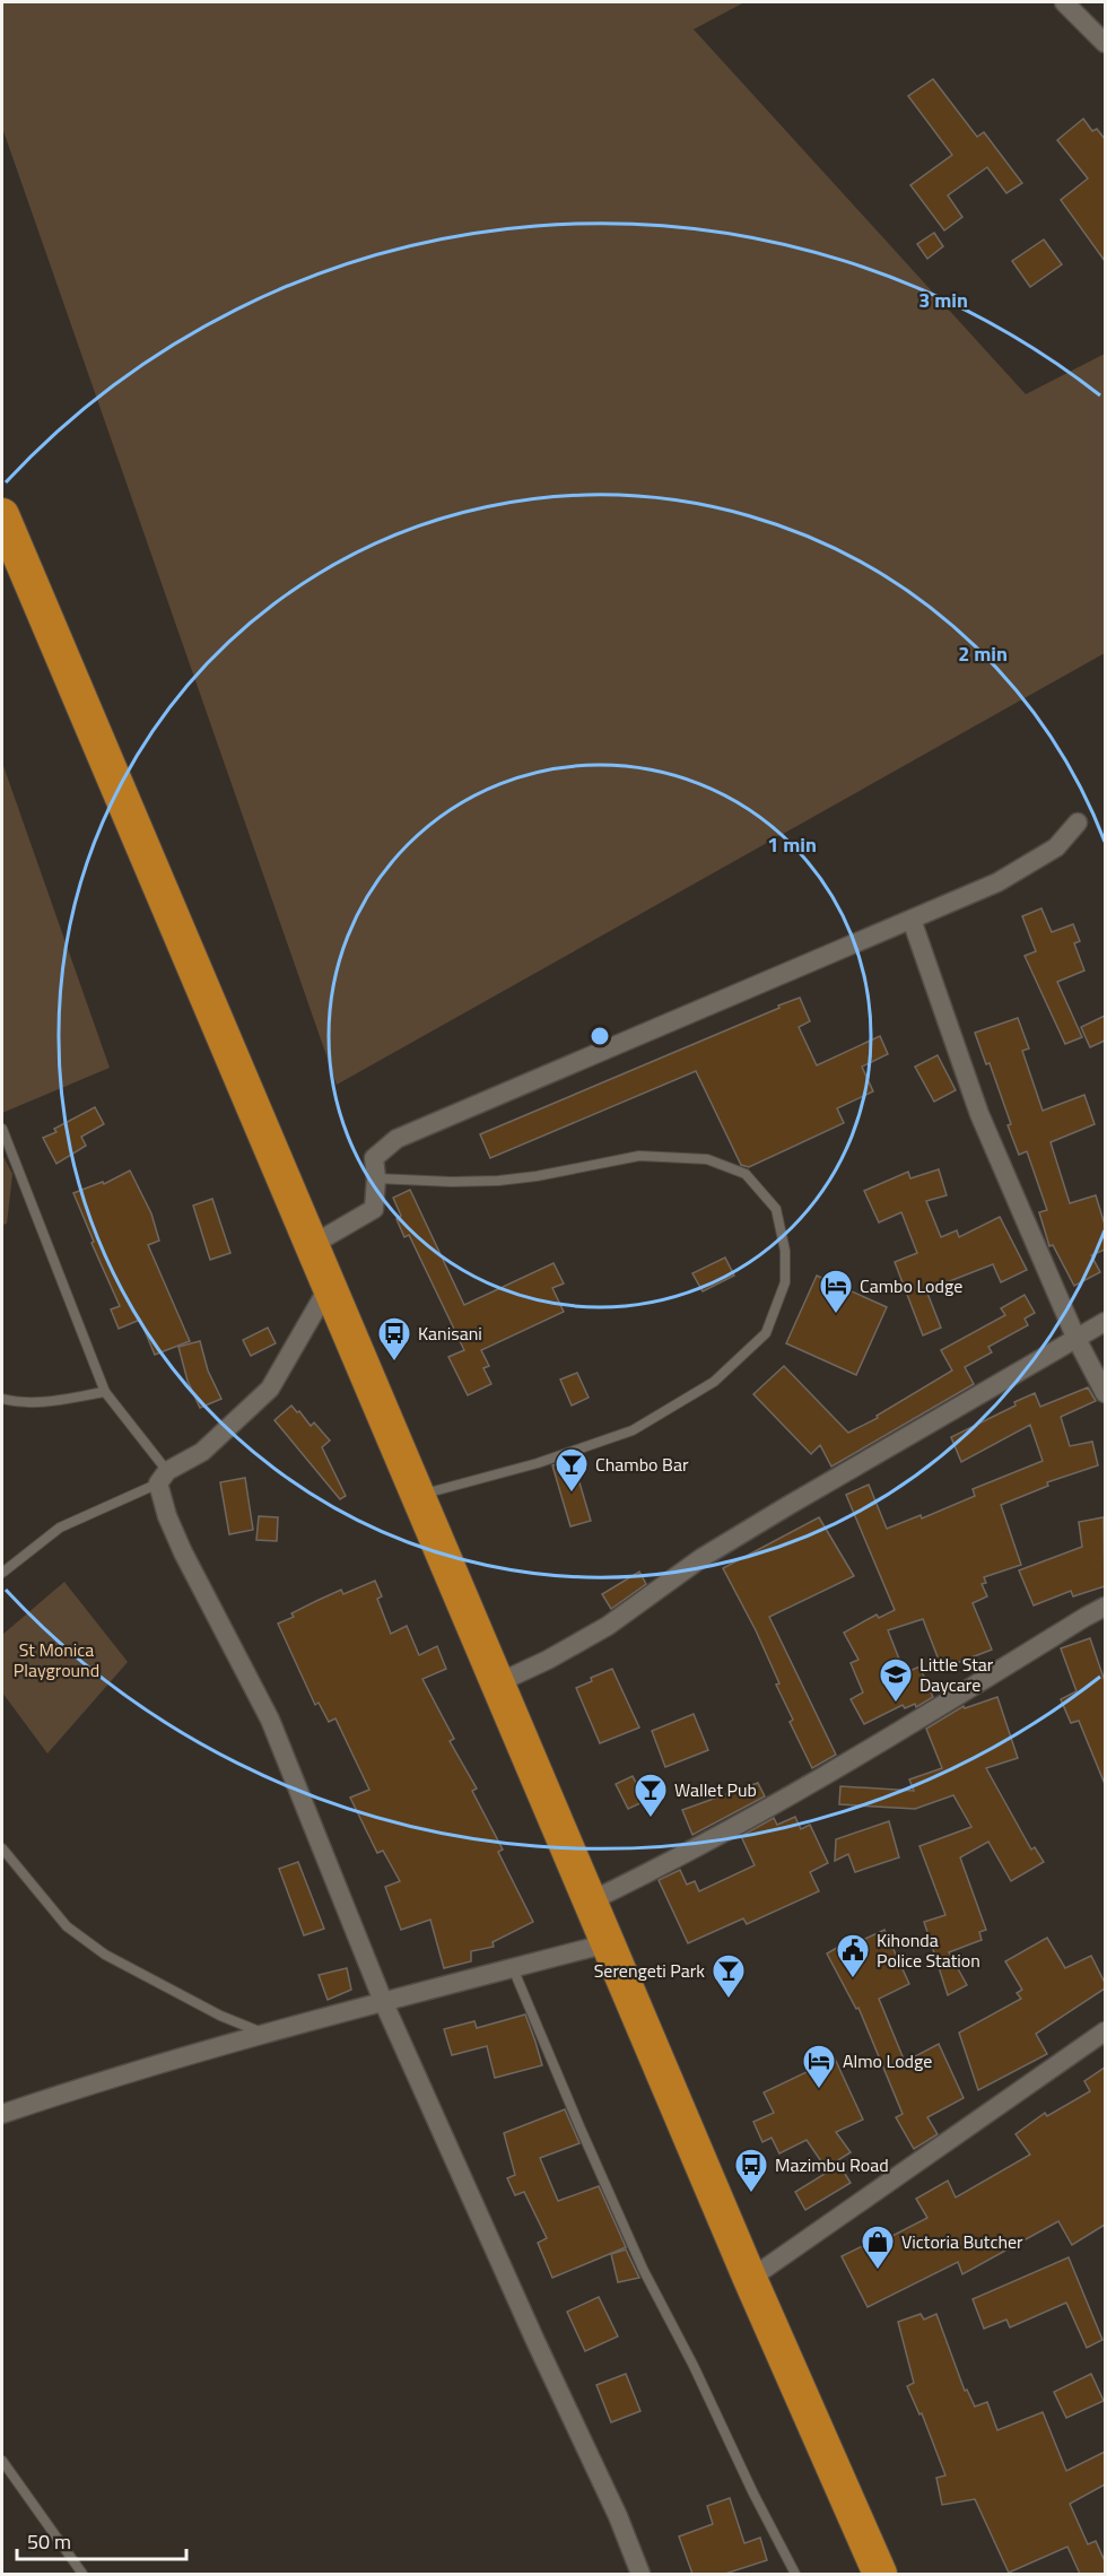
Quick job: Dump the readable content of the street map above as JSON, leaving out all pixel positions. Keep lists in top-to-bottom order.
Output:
{
  "parks": ["St Monica Playground"],
  "places": {
    "hotel": ["Cambo Lodge", "Almo Lodge"],
    "bus stop": ["Kanisani", "Mazimbu Road"],
    "bar": ["Chambo Bar", "Wallet Pub", "Serengeti Park"],
    "school or university": ["Little Star Daycare"],
    "public building": ["Kihonda Police Station"],
    "shop": ["Victoria Butcher"]
  },
  "scale_bar": "50 m",
  "rings": ["3 min", "2 min", "1 min"]
}
